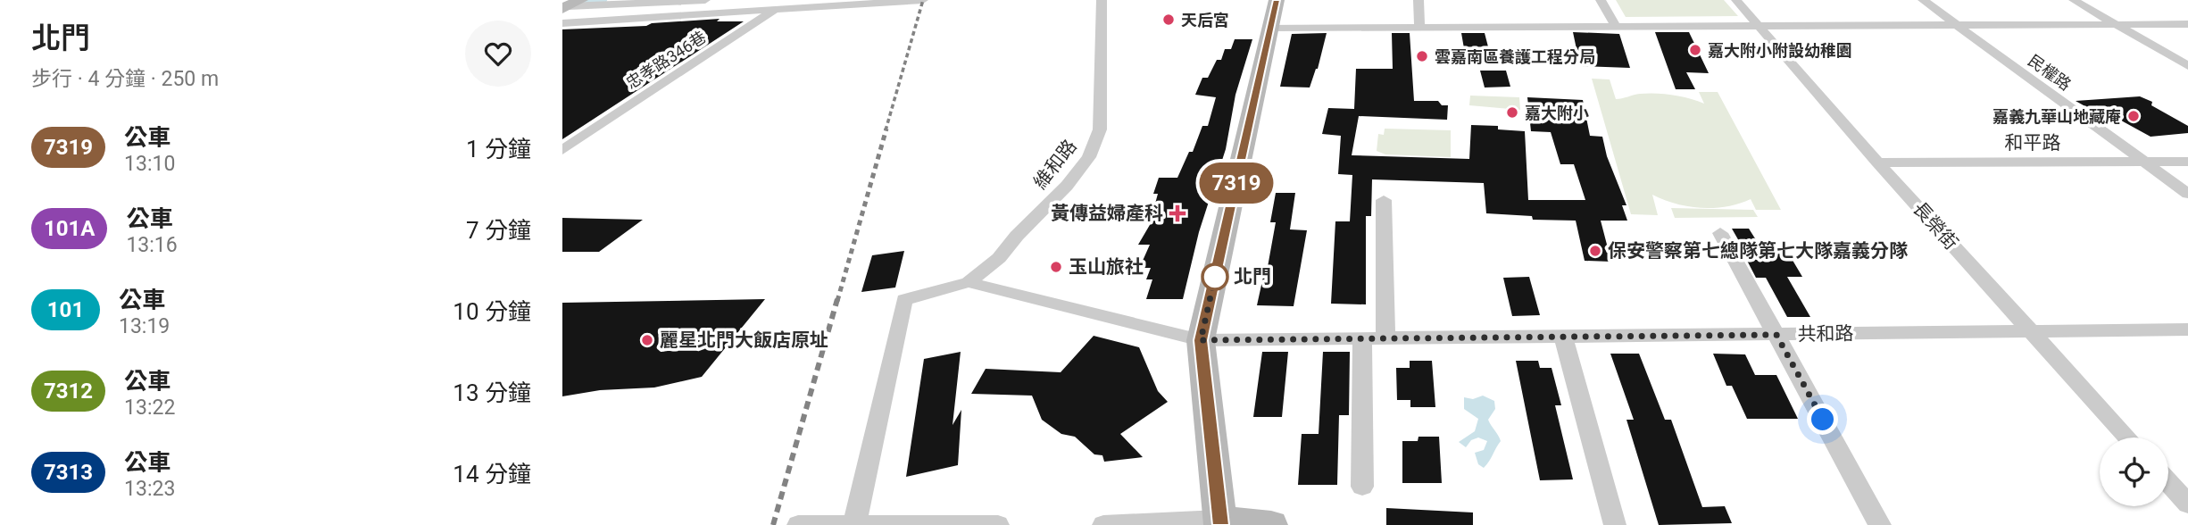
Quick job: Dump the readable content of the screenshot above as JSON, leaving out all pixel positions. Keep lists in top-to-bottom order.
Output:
{
  "streets": {
    "street": [
      "忠孝路346巷",
      "民權路",
      "和平路",
      "維和路",
      "長榮街",
      "共和路"
    ]
  },
  "crossings": [
    ["民權路", "和平路"],
    ["和平路", "長榮街"],
    ["維和路", "共和路"],
    ["長榮街", "共和路"]
  ],
  "places": {
    "other": [
      "天后宮",
      "嘉大附小附設幼稚園",
      "雲嘉南區養護工程分局",
      "嘉大附小",
      "嘉義九華山地藏庵",
      "保安警察第七總隊第七大隊嘉義分隊",
      "玉山旅社",
      "北門",
      "麗星北門大飯店原址"
    ],
    "health": ["黃傳益婦產科"]
  },
  "lines": ["bus line 7319"],
  "page": {
    "heading": ["北門", "步行 · 4 分鐘 · 250 m"],
    "on_map": "7319",
    "list": [
      {
        "mark": "7319",
        "name": "公車",
        "note": "13:10",
        "value": "1 分鐘"
      },
      {
        "mark": "101A",
        "name": "公車",
        "note": "13:16",
        "value": "7 分鐘"
      },
      {
        "mark": "101",
        "name": "公車",
        "note": "13:19",
        "value": "10 分鐘"
      },
      {
        "mark": "7312",
        "name": "公車",
        "note": "13:22",
        "value": "13 分鐘"
      },
      {
        "mark": "7313",
        "name": "公車",
        "note": "13:23",
        "value": "14 分鐘"
      }
    ]
  }
}
